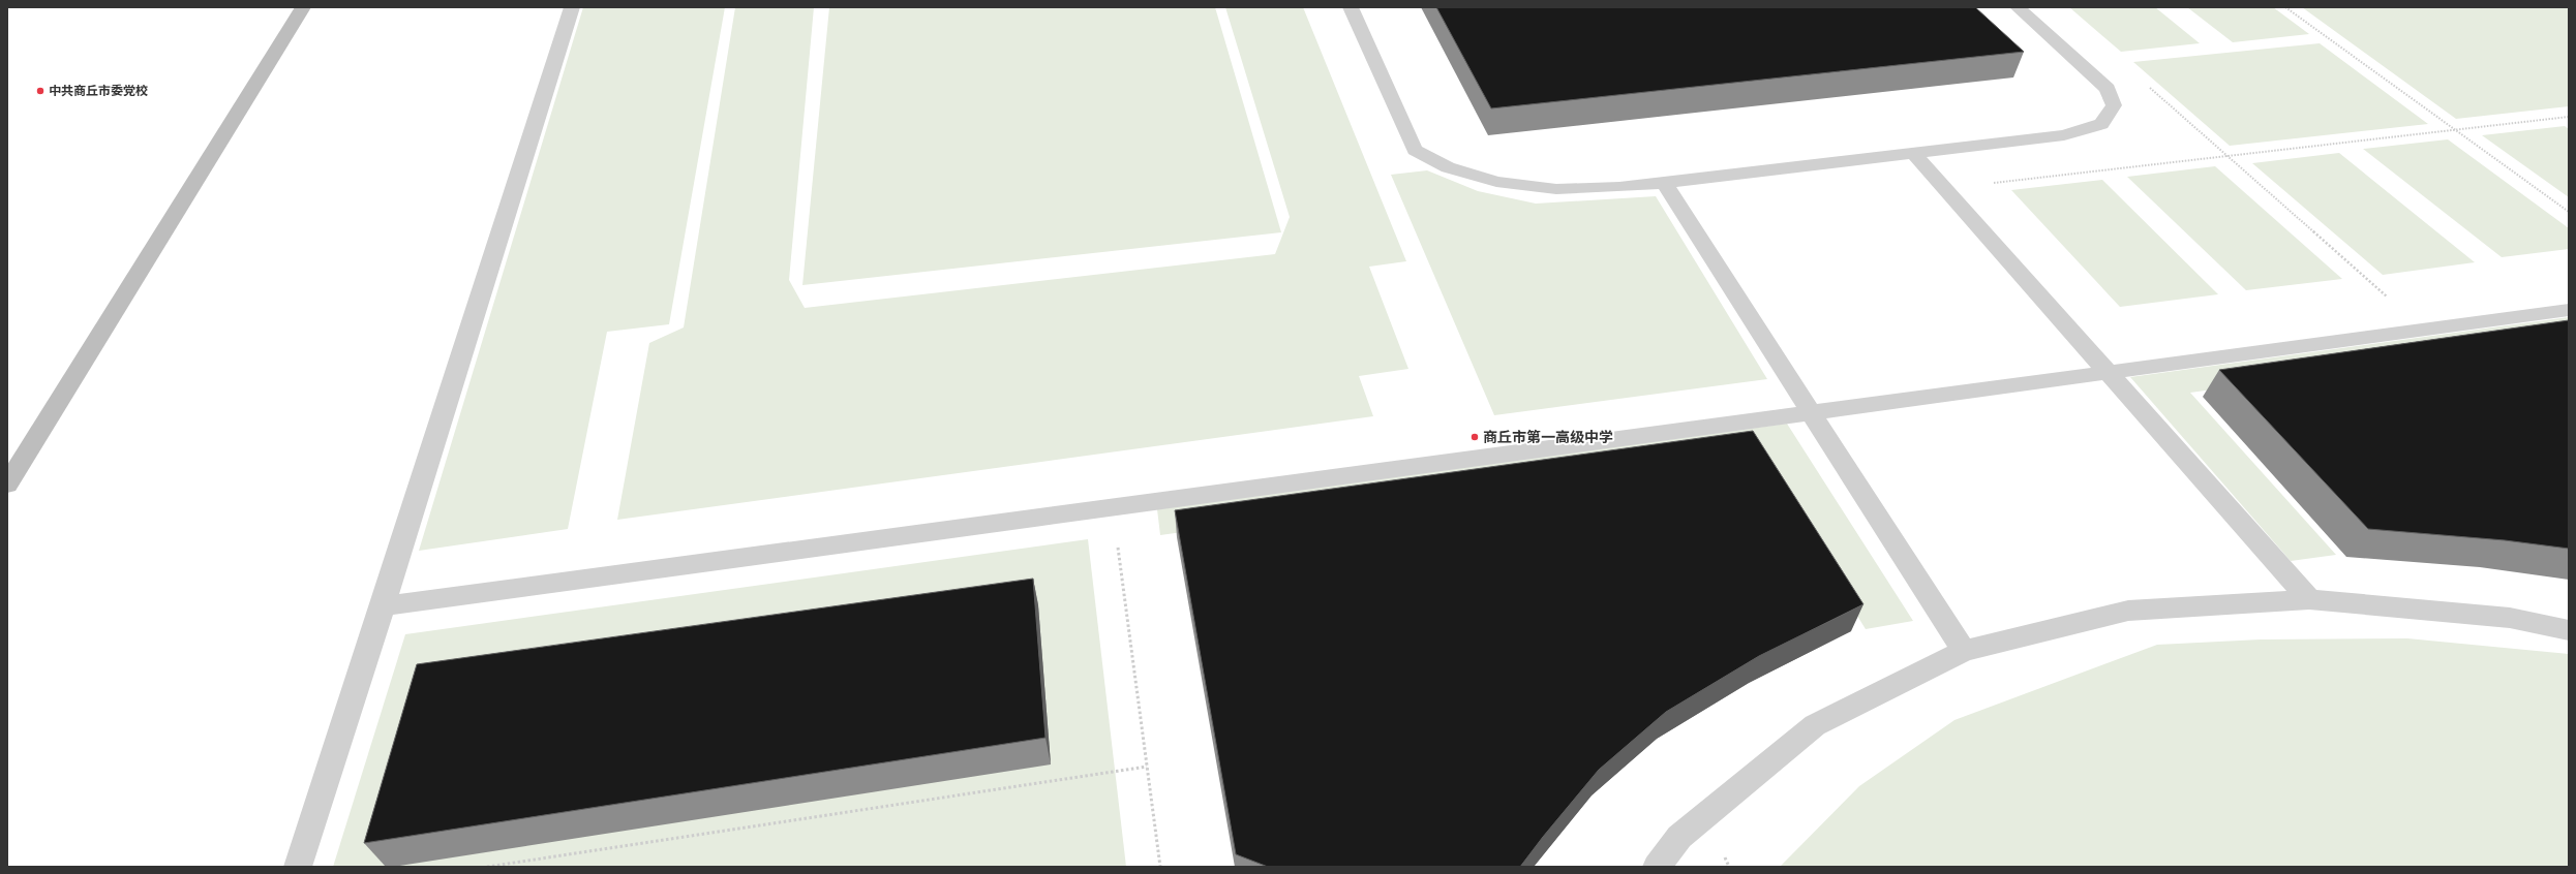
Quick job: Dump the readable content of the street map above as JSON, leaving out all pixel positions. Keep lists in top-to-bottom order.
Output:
{
  "places": ["中共商丘市委党校", "商丘市第一高级中学"]
}
